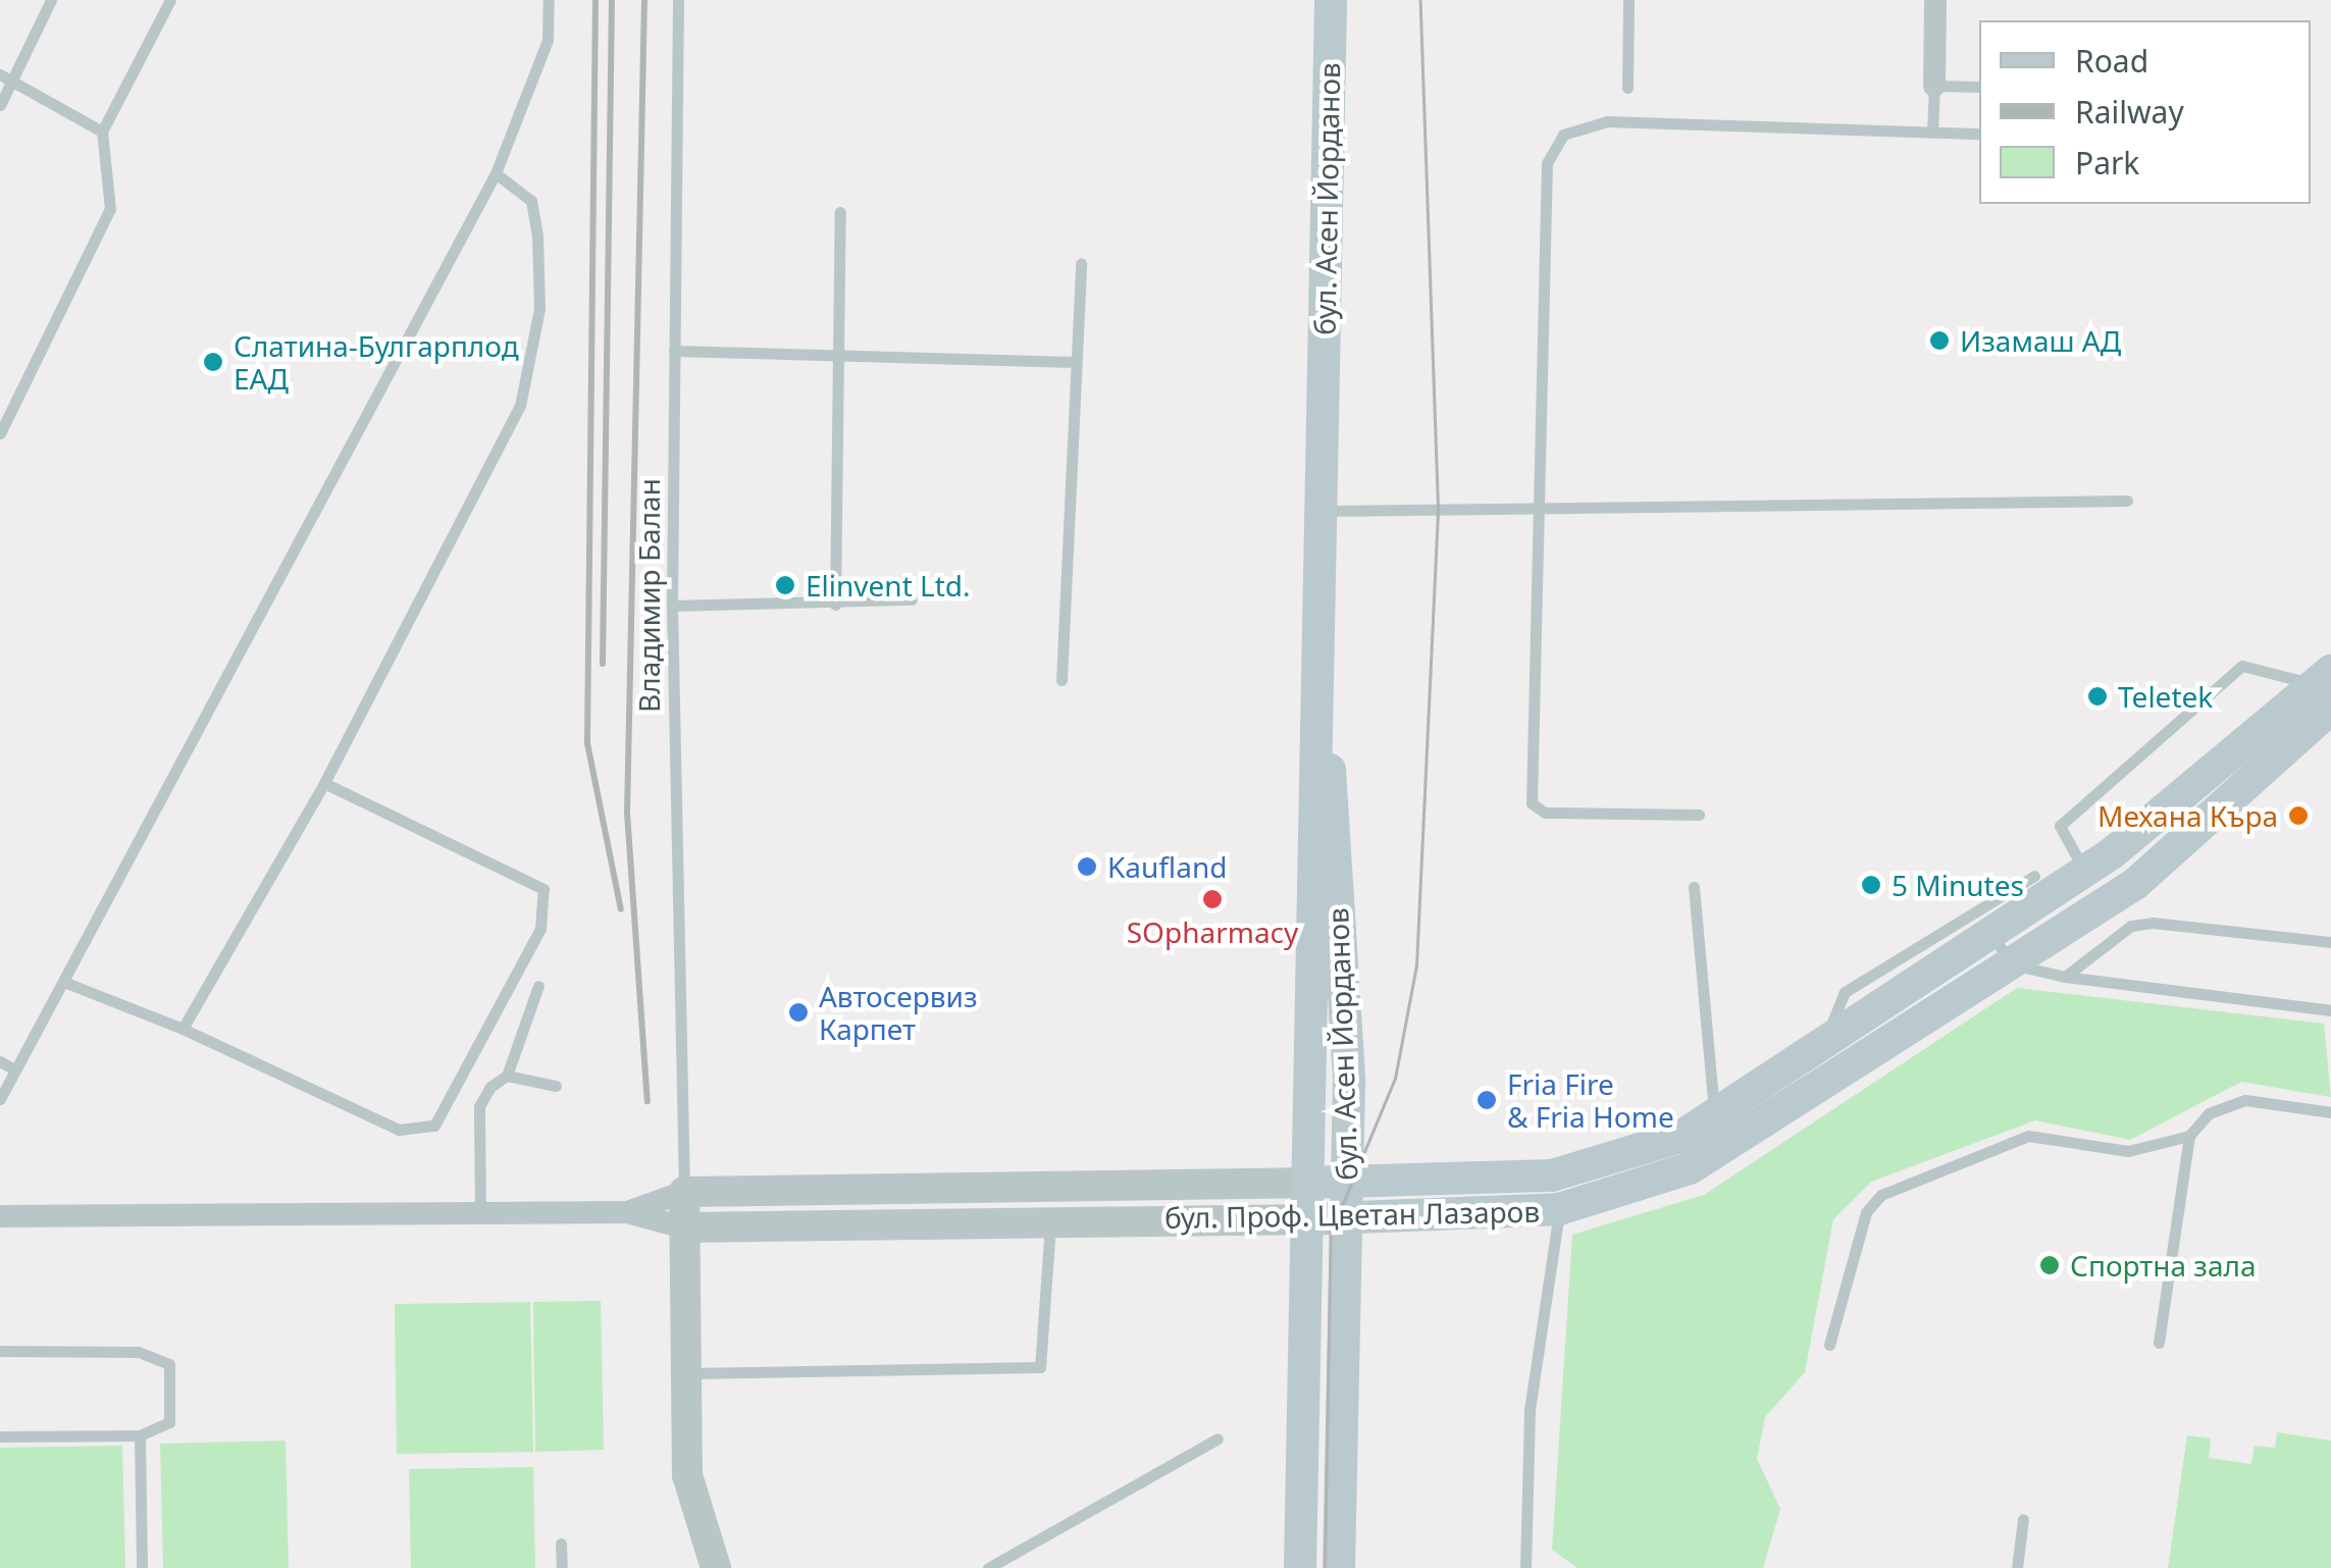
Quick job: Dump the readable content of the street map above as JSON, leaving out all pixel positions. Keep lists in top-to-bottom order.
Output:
{
  "streets": {
    "main road": ["бул. Асен Йорданов", "бул. Проф. Цветан Лазаров"],
    "lane": ["Владимир Балан"]
  },
  "crossings": [
    ["бул. Асен Йорданов", "бул. Проф. Цветан Лазаров"],
    ["Владимир Балан", "бул. Проф. Цветан Лазаров"]
  ],
  "places": [
    "Изамаш АД",
    "Слатина-Булгарплод ЕАД",
    "Elinvent Ltd.",
    "Teletek",
    "Механа Къра",
    "Kaufland",
    "5 Minutes",
    "SOpharmacy",
    "Автосервиз Карпет",
    "Fria Fire & Fria Home",
    "Спортна зала"
  ],
  "legend": ["Road", "Railway", "Park"]
}
